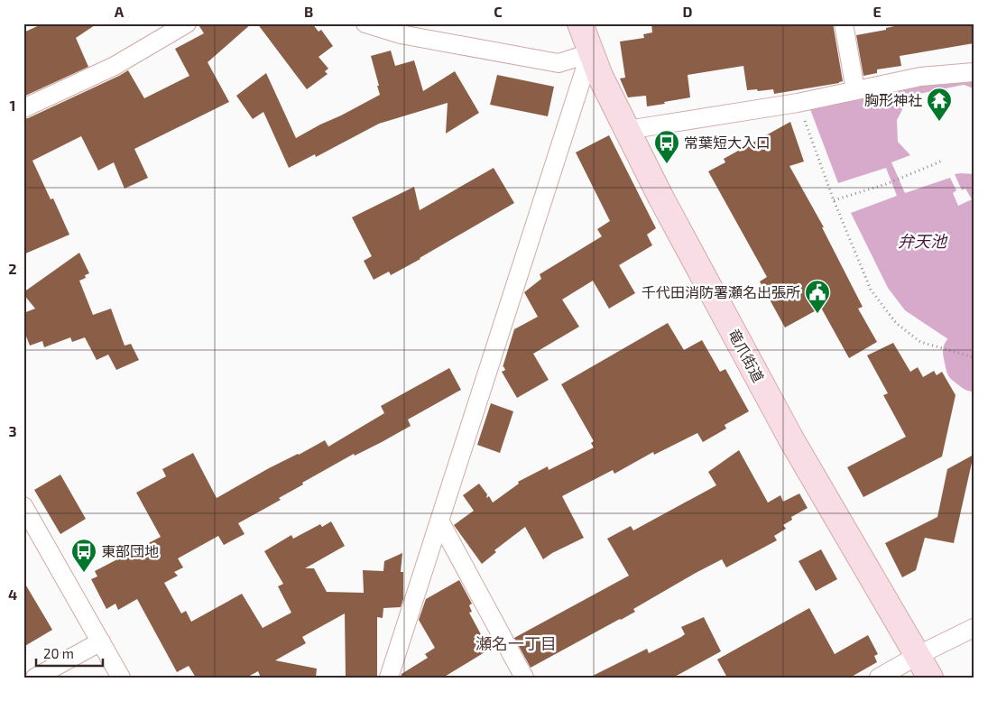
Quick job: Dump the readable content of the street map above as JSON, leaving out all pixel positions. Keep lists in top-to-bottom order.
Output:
{
  "streets": {
    "main road": ["竜爪街道"]
  },
  "districts": ["瀬名一丁目"],
  "water": ["弁天池"],
  "places": {
    "temple": ["胸形神社"],
    "bus stop": ["常葉短大入口", "東部団地"],
    "public building": ["千代田消防署瀬名出張所"]
  },
  "scale_bar": "20 m",
  "grid": {
    "columns": [
      "A",
      "B",
      "C",
      "D",
      "E"
    ],
    "rows": [
      "1",
      "2",
      "3",
      "4"
    ]
  }
}
